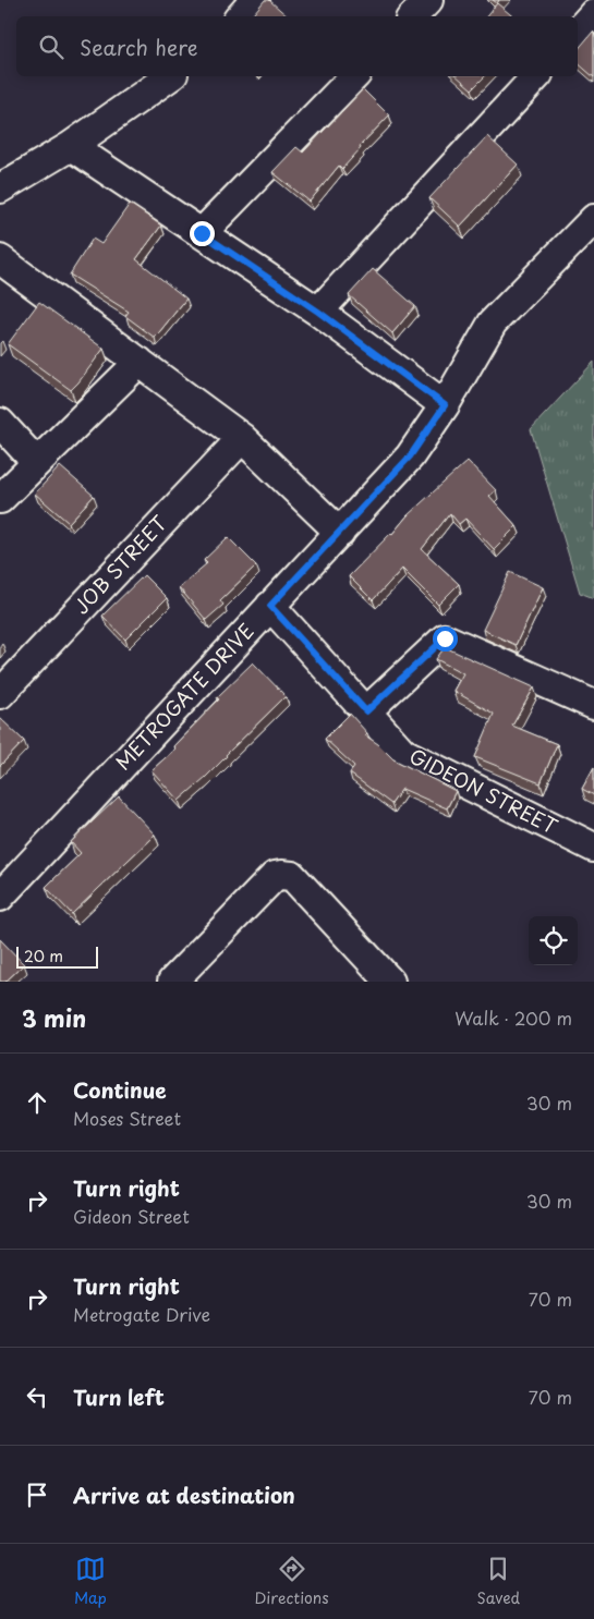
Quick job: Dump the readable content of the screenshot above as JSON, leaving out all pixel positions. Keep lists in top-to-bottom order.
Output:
{
  "streets": {
    "street": ["JOB STREET", "METROGATE DRIVE", "GIDEON STREET"]
  },
  "crossings": [
    ["METROGATE DRIVE", "GIDEON STREET"]
  ],
  "scale_bar": "20 m",
  "page": {
    "search": "Search here",
    "scale": "20 m",
    "heading": ["3 min", "Walk · 200 m"],
    "list": [
      ["Continue", "Moses Street", "30 m"],
      ["Turn right", "Gideon Street", "30 m"],
      ["Turn right", "Metrogate Drive", "70 m"],
      ["Turn left", "70 m"],
      "Arrive at destination"
    ],
    "nav": ["Map", "Directions", "Saved"]
  }
}
